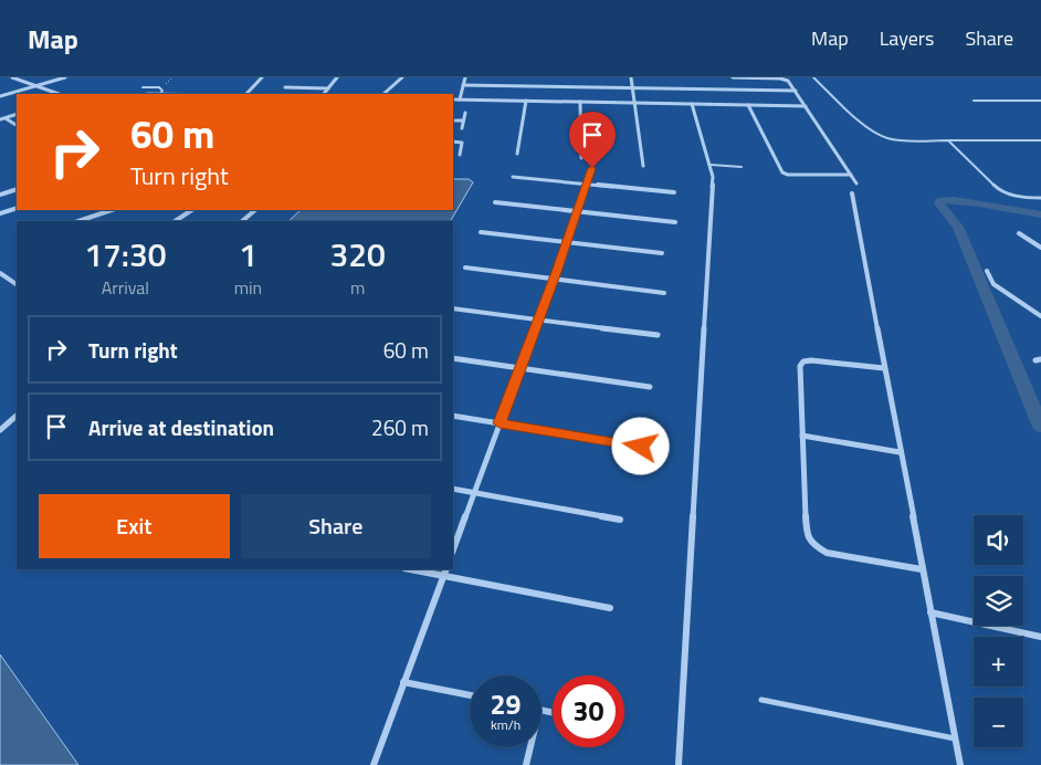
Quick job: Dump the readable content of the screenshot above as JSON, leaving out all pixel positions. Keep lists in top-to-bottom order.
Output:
{
  "page": {
    "header": "Map",
    "nav": ["Map", "Layers", "Share"],
    "turn": ["60 m", "Turn right"],
    "eta": [
      "17:30",
      "Arrival",
      "1",
      "min",
      "320",
      "m"
    ],
    "list": [
      {
        "name": "Turn right",
        "value": "60 m"
      },
      {
        "name": "Arrive at destination",
        "value": "260 m"
      }
    ],
    "buttons": ["Exit", "Share"],
    "map_buttons": ["+", "−"],
    "speed": "29 km/h",
    "limit": "30"
  }
}
